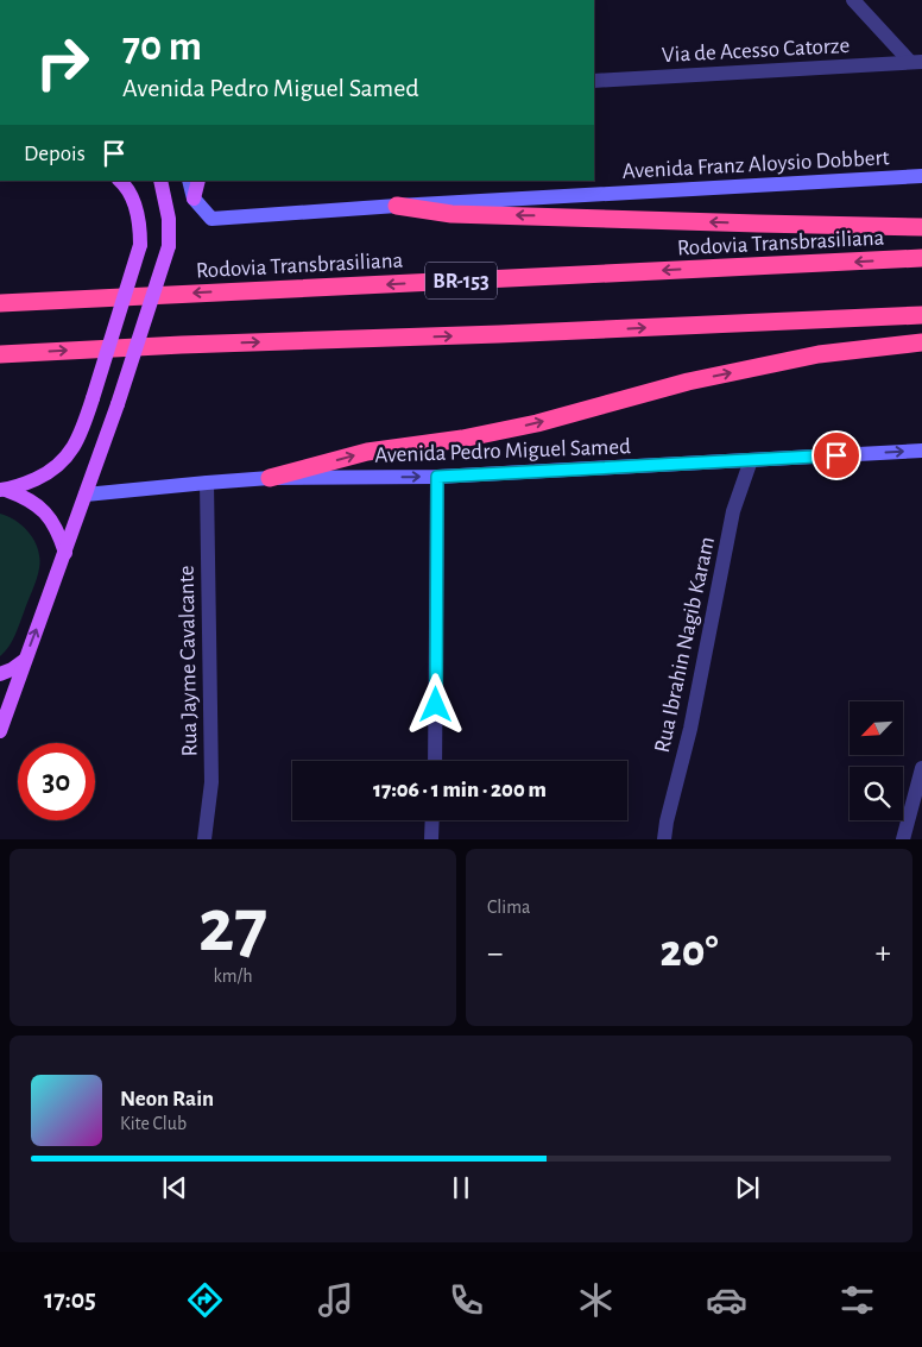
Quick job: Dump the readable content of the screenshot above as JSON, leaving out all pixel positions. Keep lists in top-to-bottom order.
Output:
{
  "streets": {
    "highway": ["Rodovia Transbrasiliana", "BR-153"],
    "main road": ["Avenida Franz Aloysio Dobbert", "Avenida Pedro Miguel Samed"],
    "street": ["Via de Acesso Catorze", "Rua Ibrahin Nagib Karam", "Rua Jayme Cavalcante"]
  },
  "crossings": [
    ["Avenida Pedro Miguel Samed", "Rua Ibrahin Nagib Karam"],
    ["Avenida Pedro Miguel Samed", "Rua Jayme Cavalcante"]
  ],
  "one_way": ["Avenida Pedro Miguel Samed"],
  "north": "bottom left",
  "page": {
    "turn": ["70 m", "Avenida Pedro Miguel Samed"],
    "then": "Depois",
    "limit": "30",
    "trip": "17:06 · 1 min · 200 m",
    "tile": [
      ["27", "km/h"],
      "Clima"
    ],
    "heat": ["−", "20°", "+"],
    "song": ["Neon Rain", "Kite Club"],
    "tabs": "17:05"
  }
}
